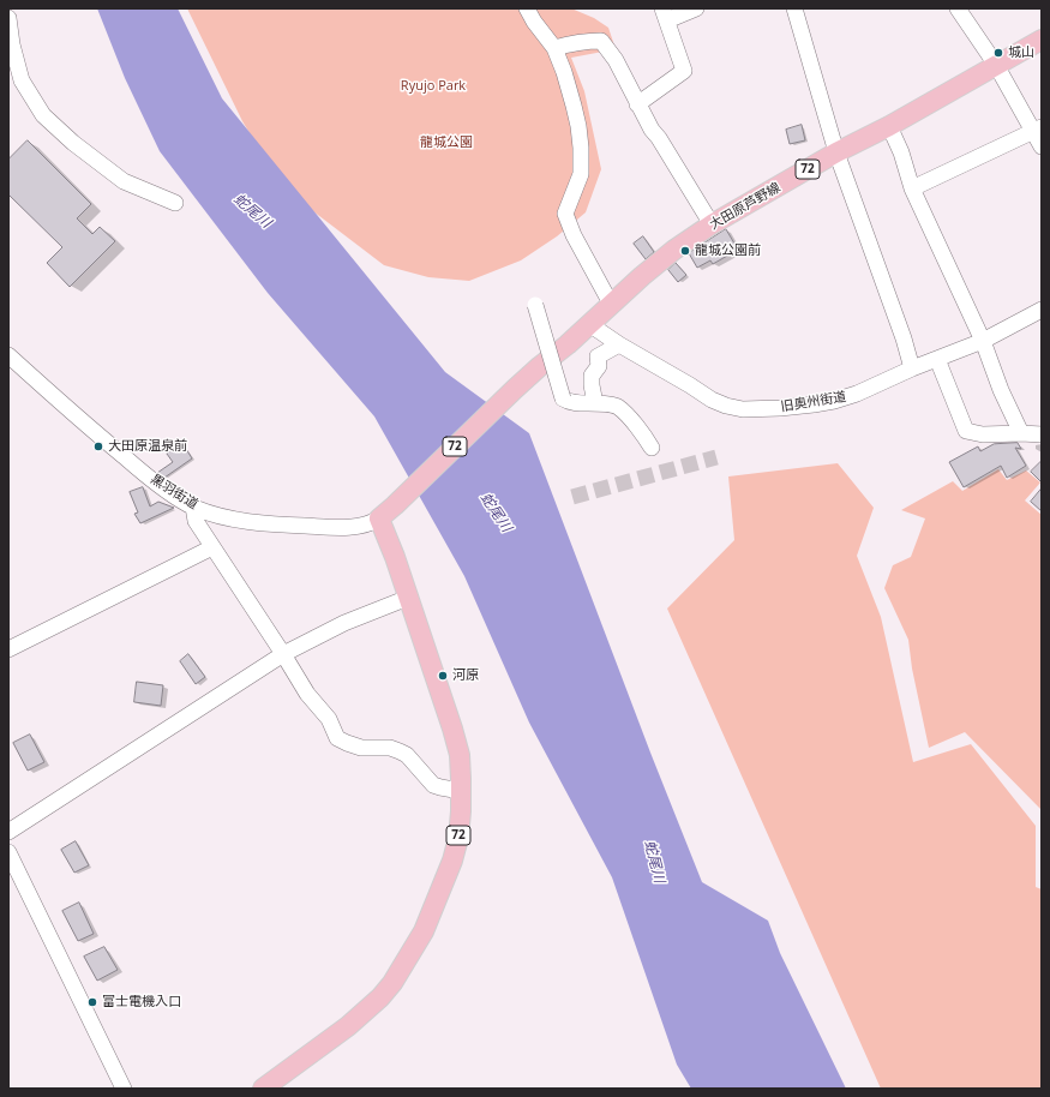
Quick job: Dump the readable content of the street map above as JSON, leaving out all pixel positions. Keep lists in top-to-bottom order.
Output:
{
  "streets": {
    "main road": ["72", "大田原芦野線"],
    "street": ["旧奥州街道", "黒羽街道"]
  },
  "crossings": [
    ["72", "大田原芦野線"],
    ["72", "旧奥州街道"],
    ["72", "黒羽街道"],
    ["大田原芦野線", "旧奥州街道"]
  ],
  "water": ["蛇尾川"],
  "parks": ["Ryujo Park", "龍城公園"],
  "places": [
    "城山",
    "龍城公園前",
    "大田原温泉前",
    "河原",
    "富士電機入口"
  ]
}
